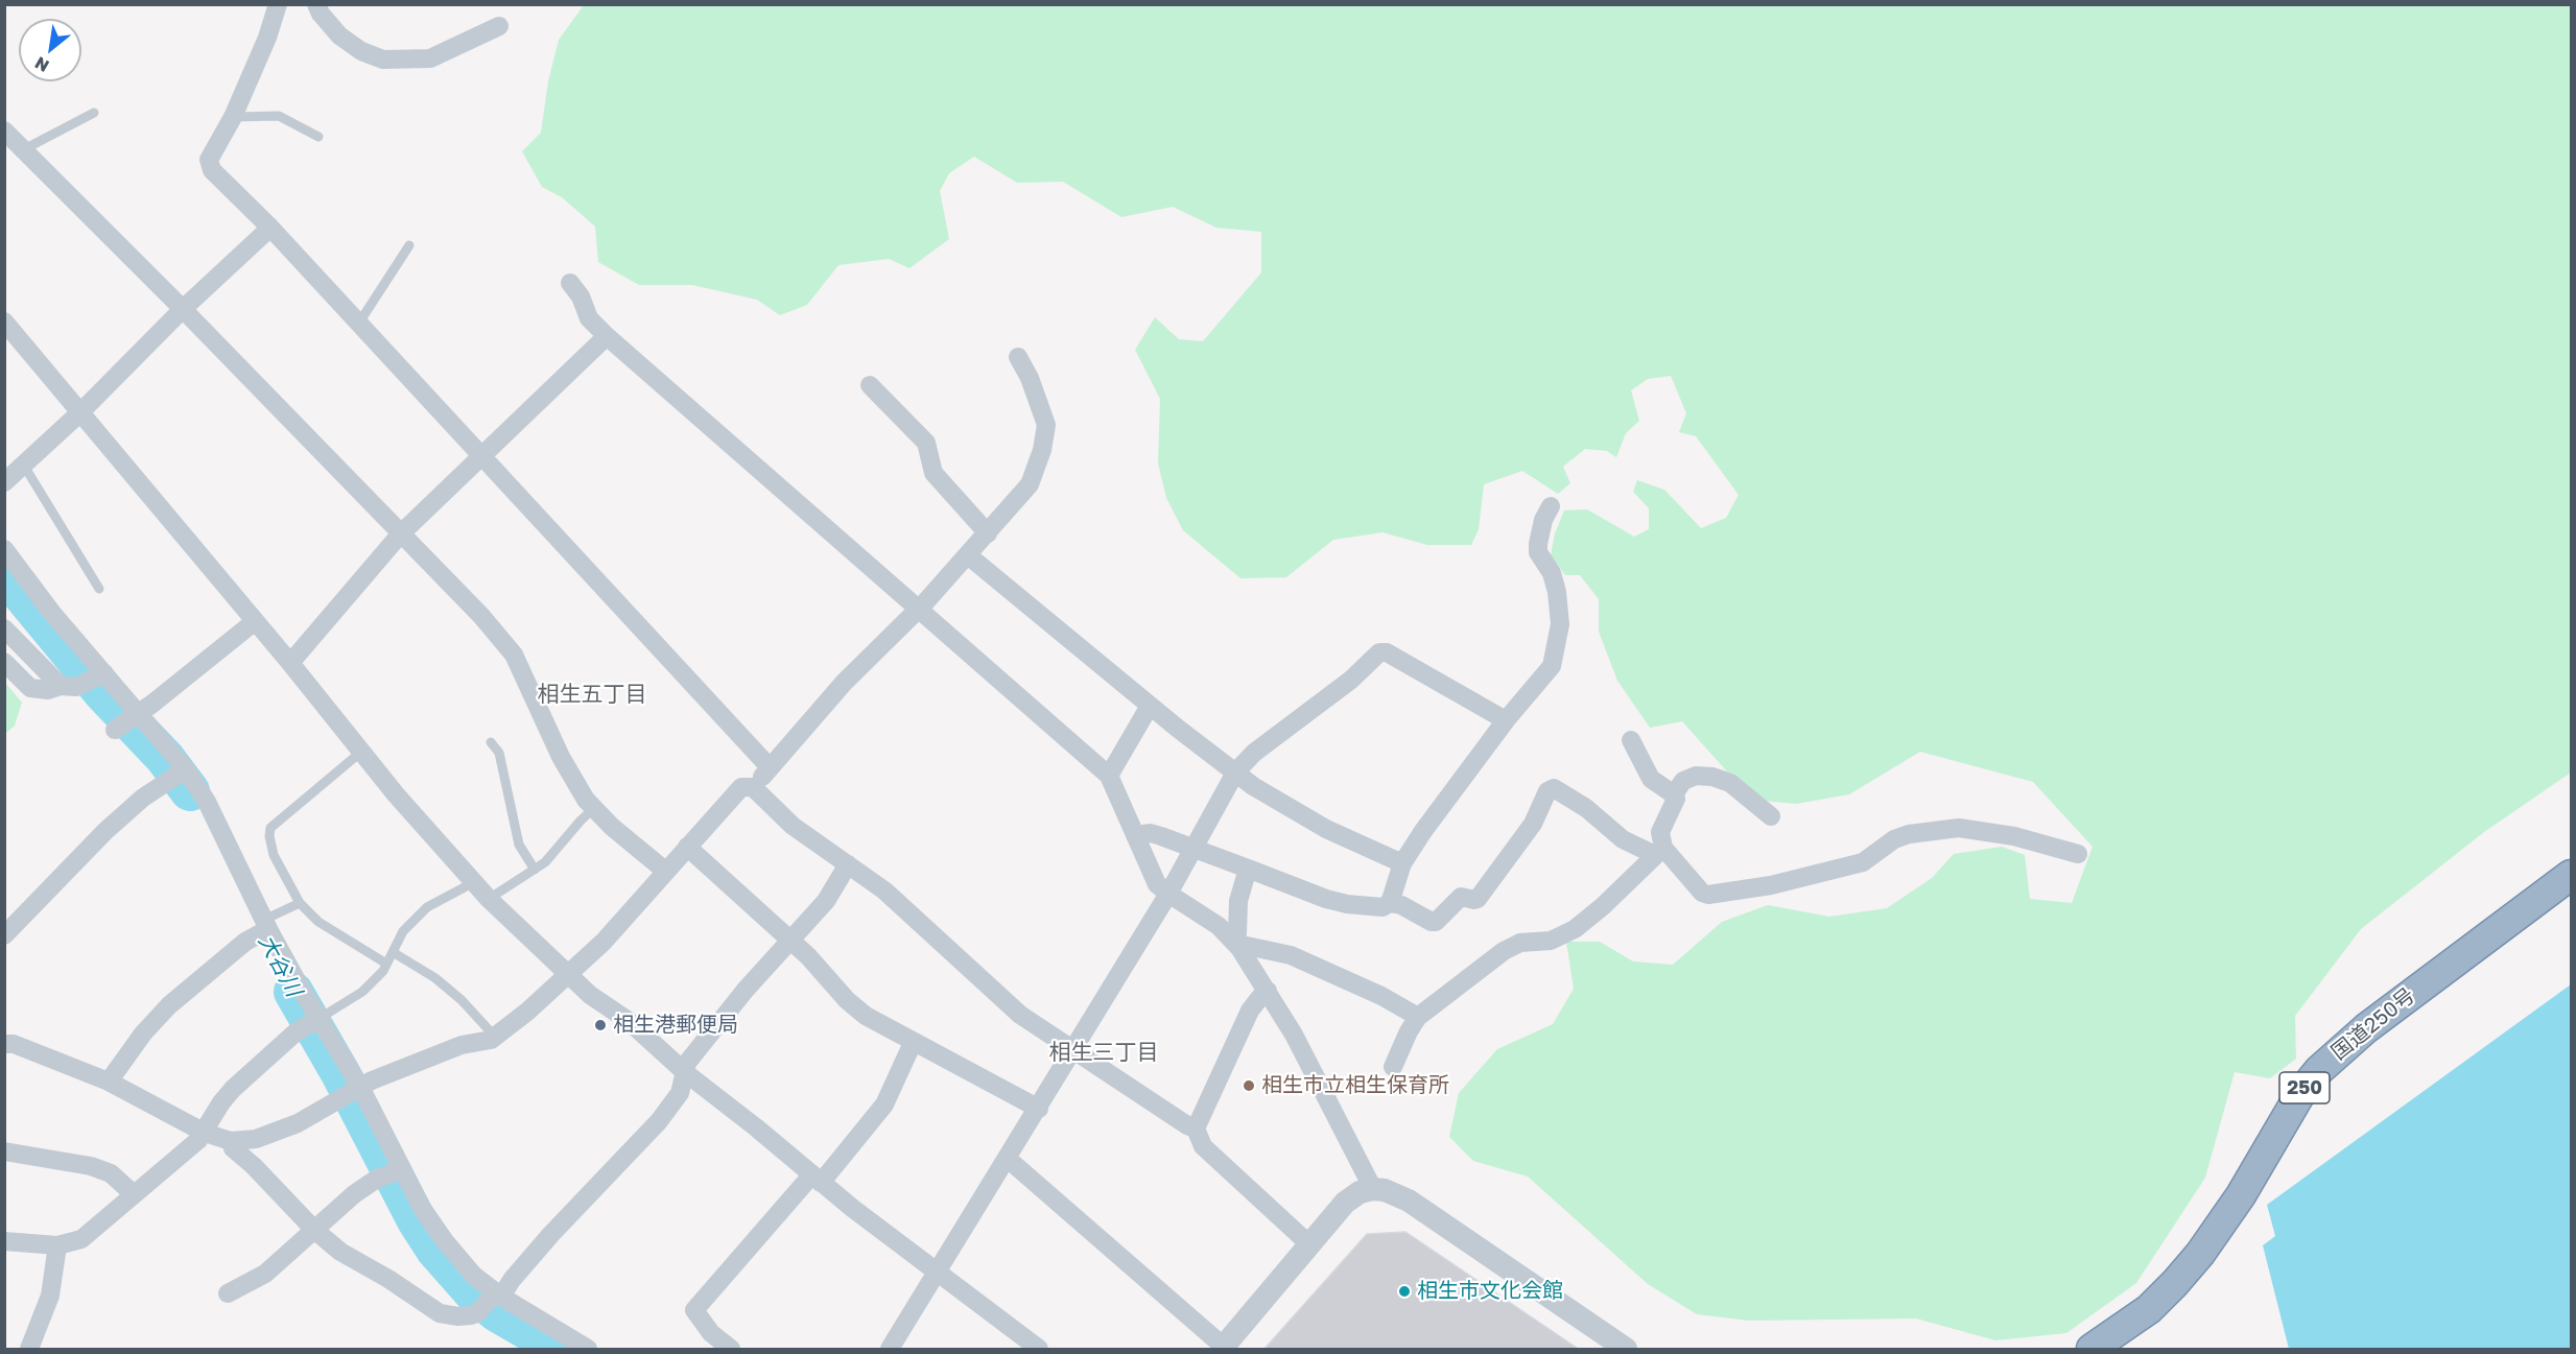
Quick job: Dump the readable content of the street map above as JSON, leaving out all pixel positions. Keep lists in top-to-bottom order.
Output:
{
  "streets": {
    "highway": ["国道250号", "250"]
  },
  "districts": ["相生五丁目", "相生三丁目"],
  "water": ["大谷川"],
  "places": ["相生港郵便局", "相生市立相生保育所", "相生市文化会館"],
  "north": "bottom left"
}
